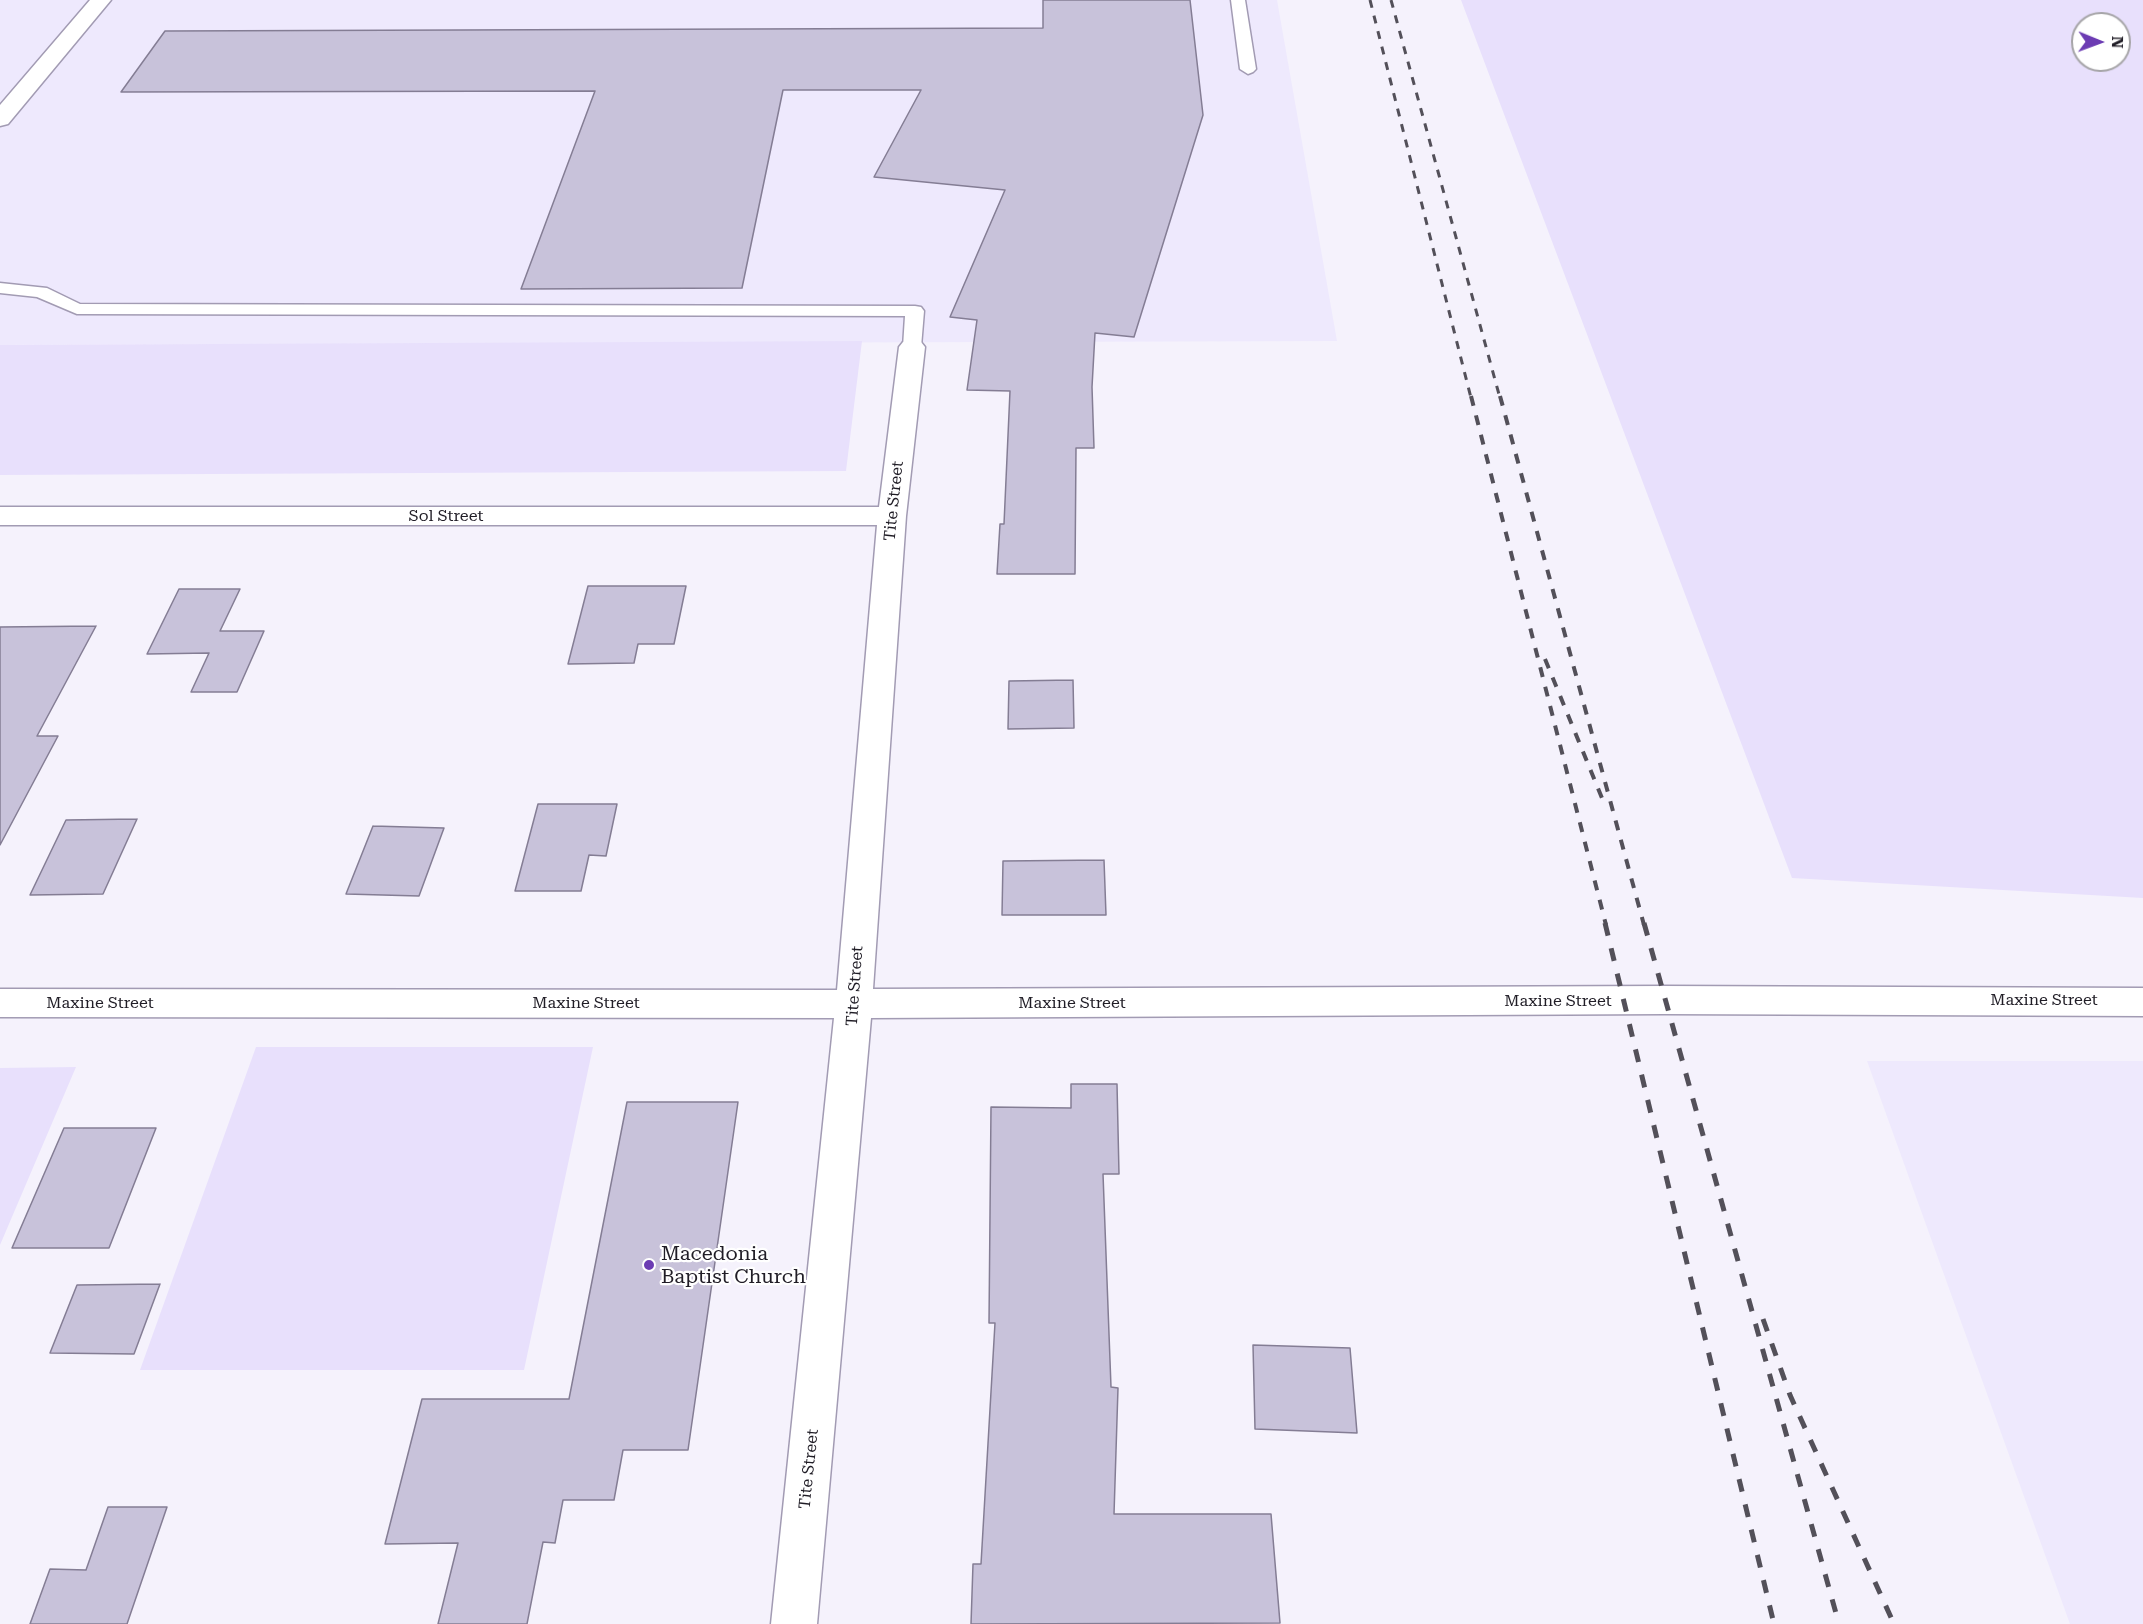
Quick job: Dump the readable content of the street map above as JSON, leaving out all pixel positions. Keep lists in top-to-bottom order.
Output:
{
  "streets": {
    "street": ["Tite Street", "Sol Street", "Maxine Street"]
  },
  "crossings": [
    ["Tite Street", "Sol Street"],
    ["Tite Street", "Maxine Street"]
  ],
  "places": ["Macedonia Baptist Church"],
  "north": "right"
}
